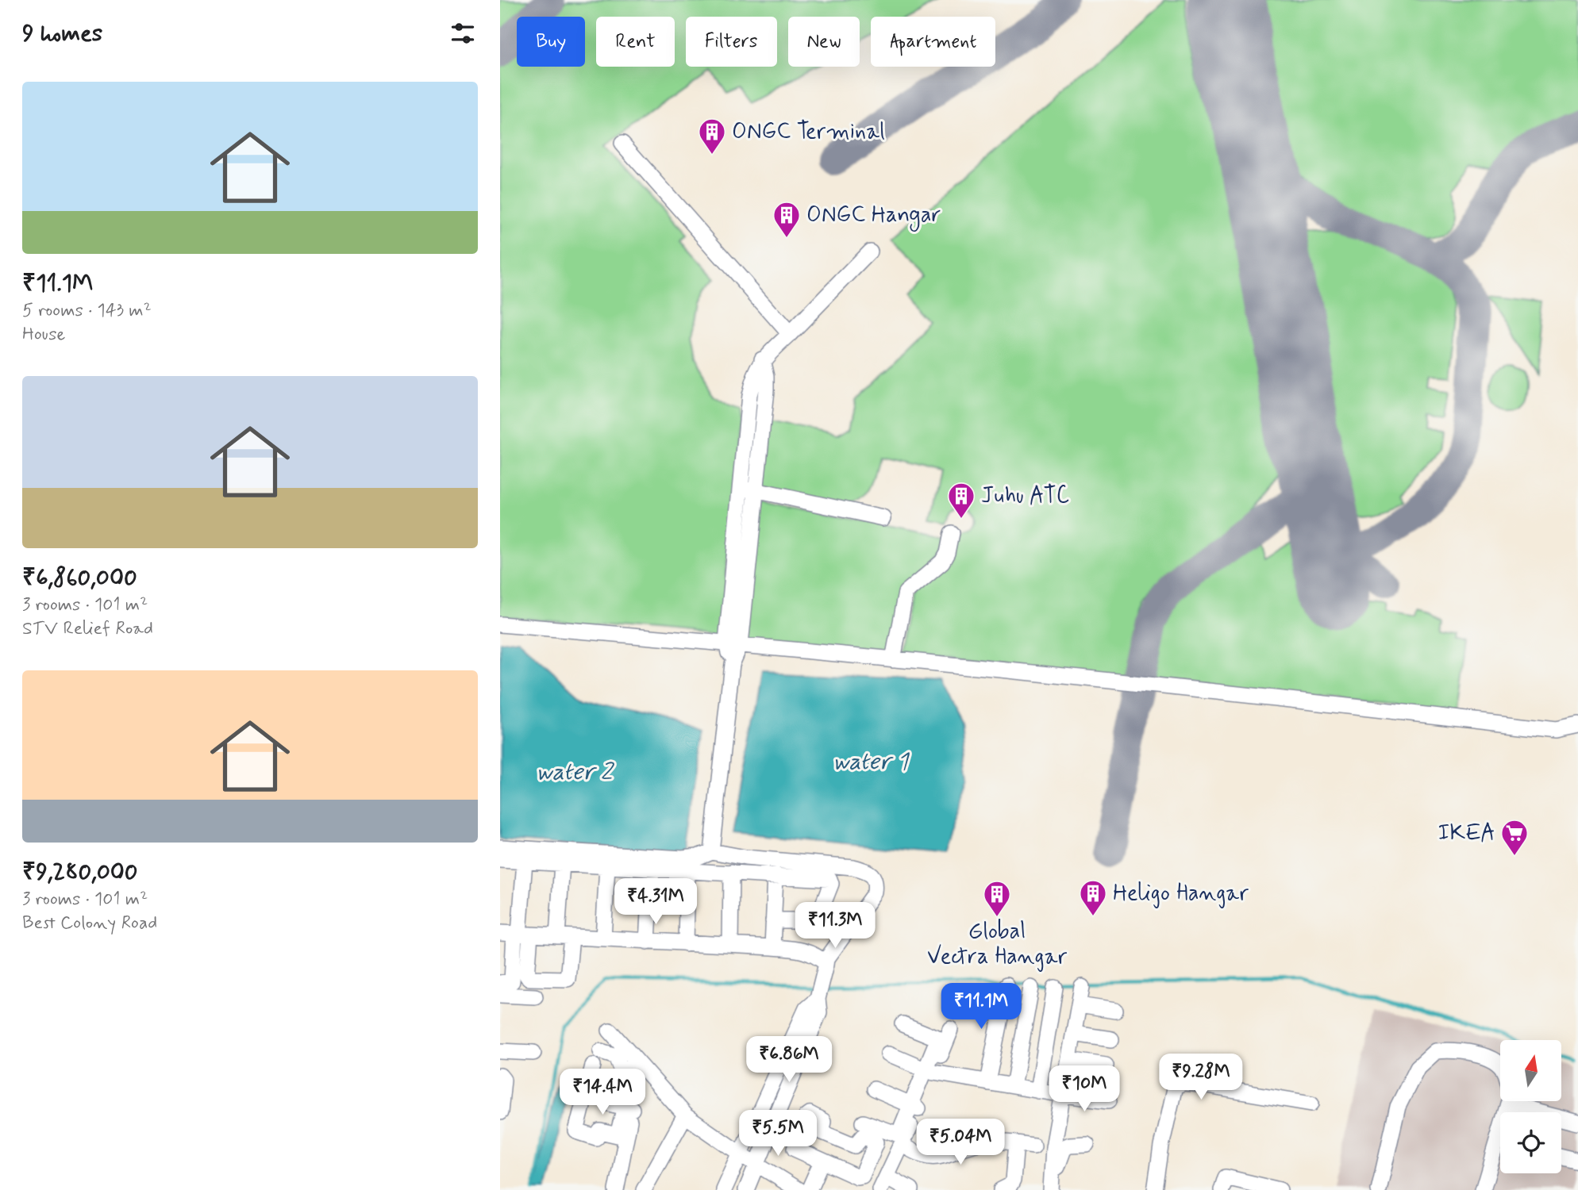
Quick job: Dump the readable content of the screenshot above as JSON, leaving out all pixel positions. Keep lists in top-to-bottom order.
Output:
{
  "water": ["water 1", "water 2"],
  "places": {
    "building": [
      "ONGC Terminal",
      "ONGC Hangar",
      "Juhu ATC",
      "Heligo Hangar",
      "Global Vectra Hangar"
    ],
    "supermarket": ["IKEA"]
  },
  "north": "top",
  "page": {
    "heading": "9 homes",
    "chip": [
      "Buy",
      "Rent",
      "Filters",
      "New",
      "Apartment"
    ],
    "list": [
      {
        "name": "₹11.1M",
        "note": "5 rooms · 143 m² · House"
      },
      {
        "name": "₹6,860,000",
        "note": "3 rooms · 101 m² · STV Relief Road"
      },
      {
        "name": "₹9,280,000",
        "note": "3 rooms · 101 m² · Best Colony Road"
      }
    ],
    "price": [
      "₹4.31M",
      "₹11.3M",
      "₹11.1M",
      "₹6.86M",
      "₹9.28M",
      "₹10M",
      "₹14.4M",
      "₹5.5M",
      "₹5.04M"
    ]
  }
}
